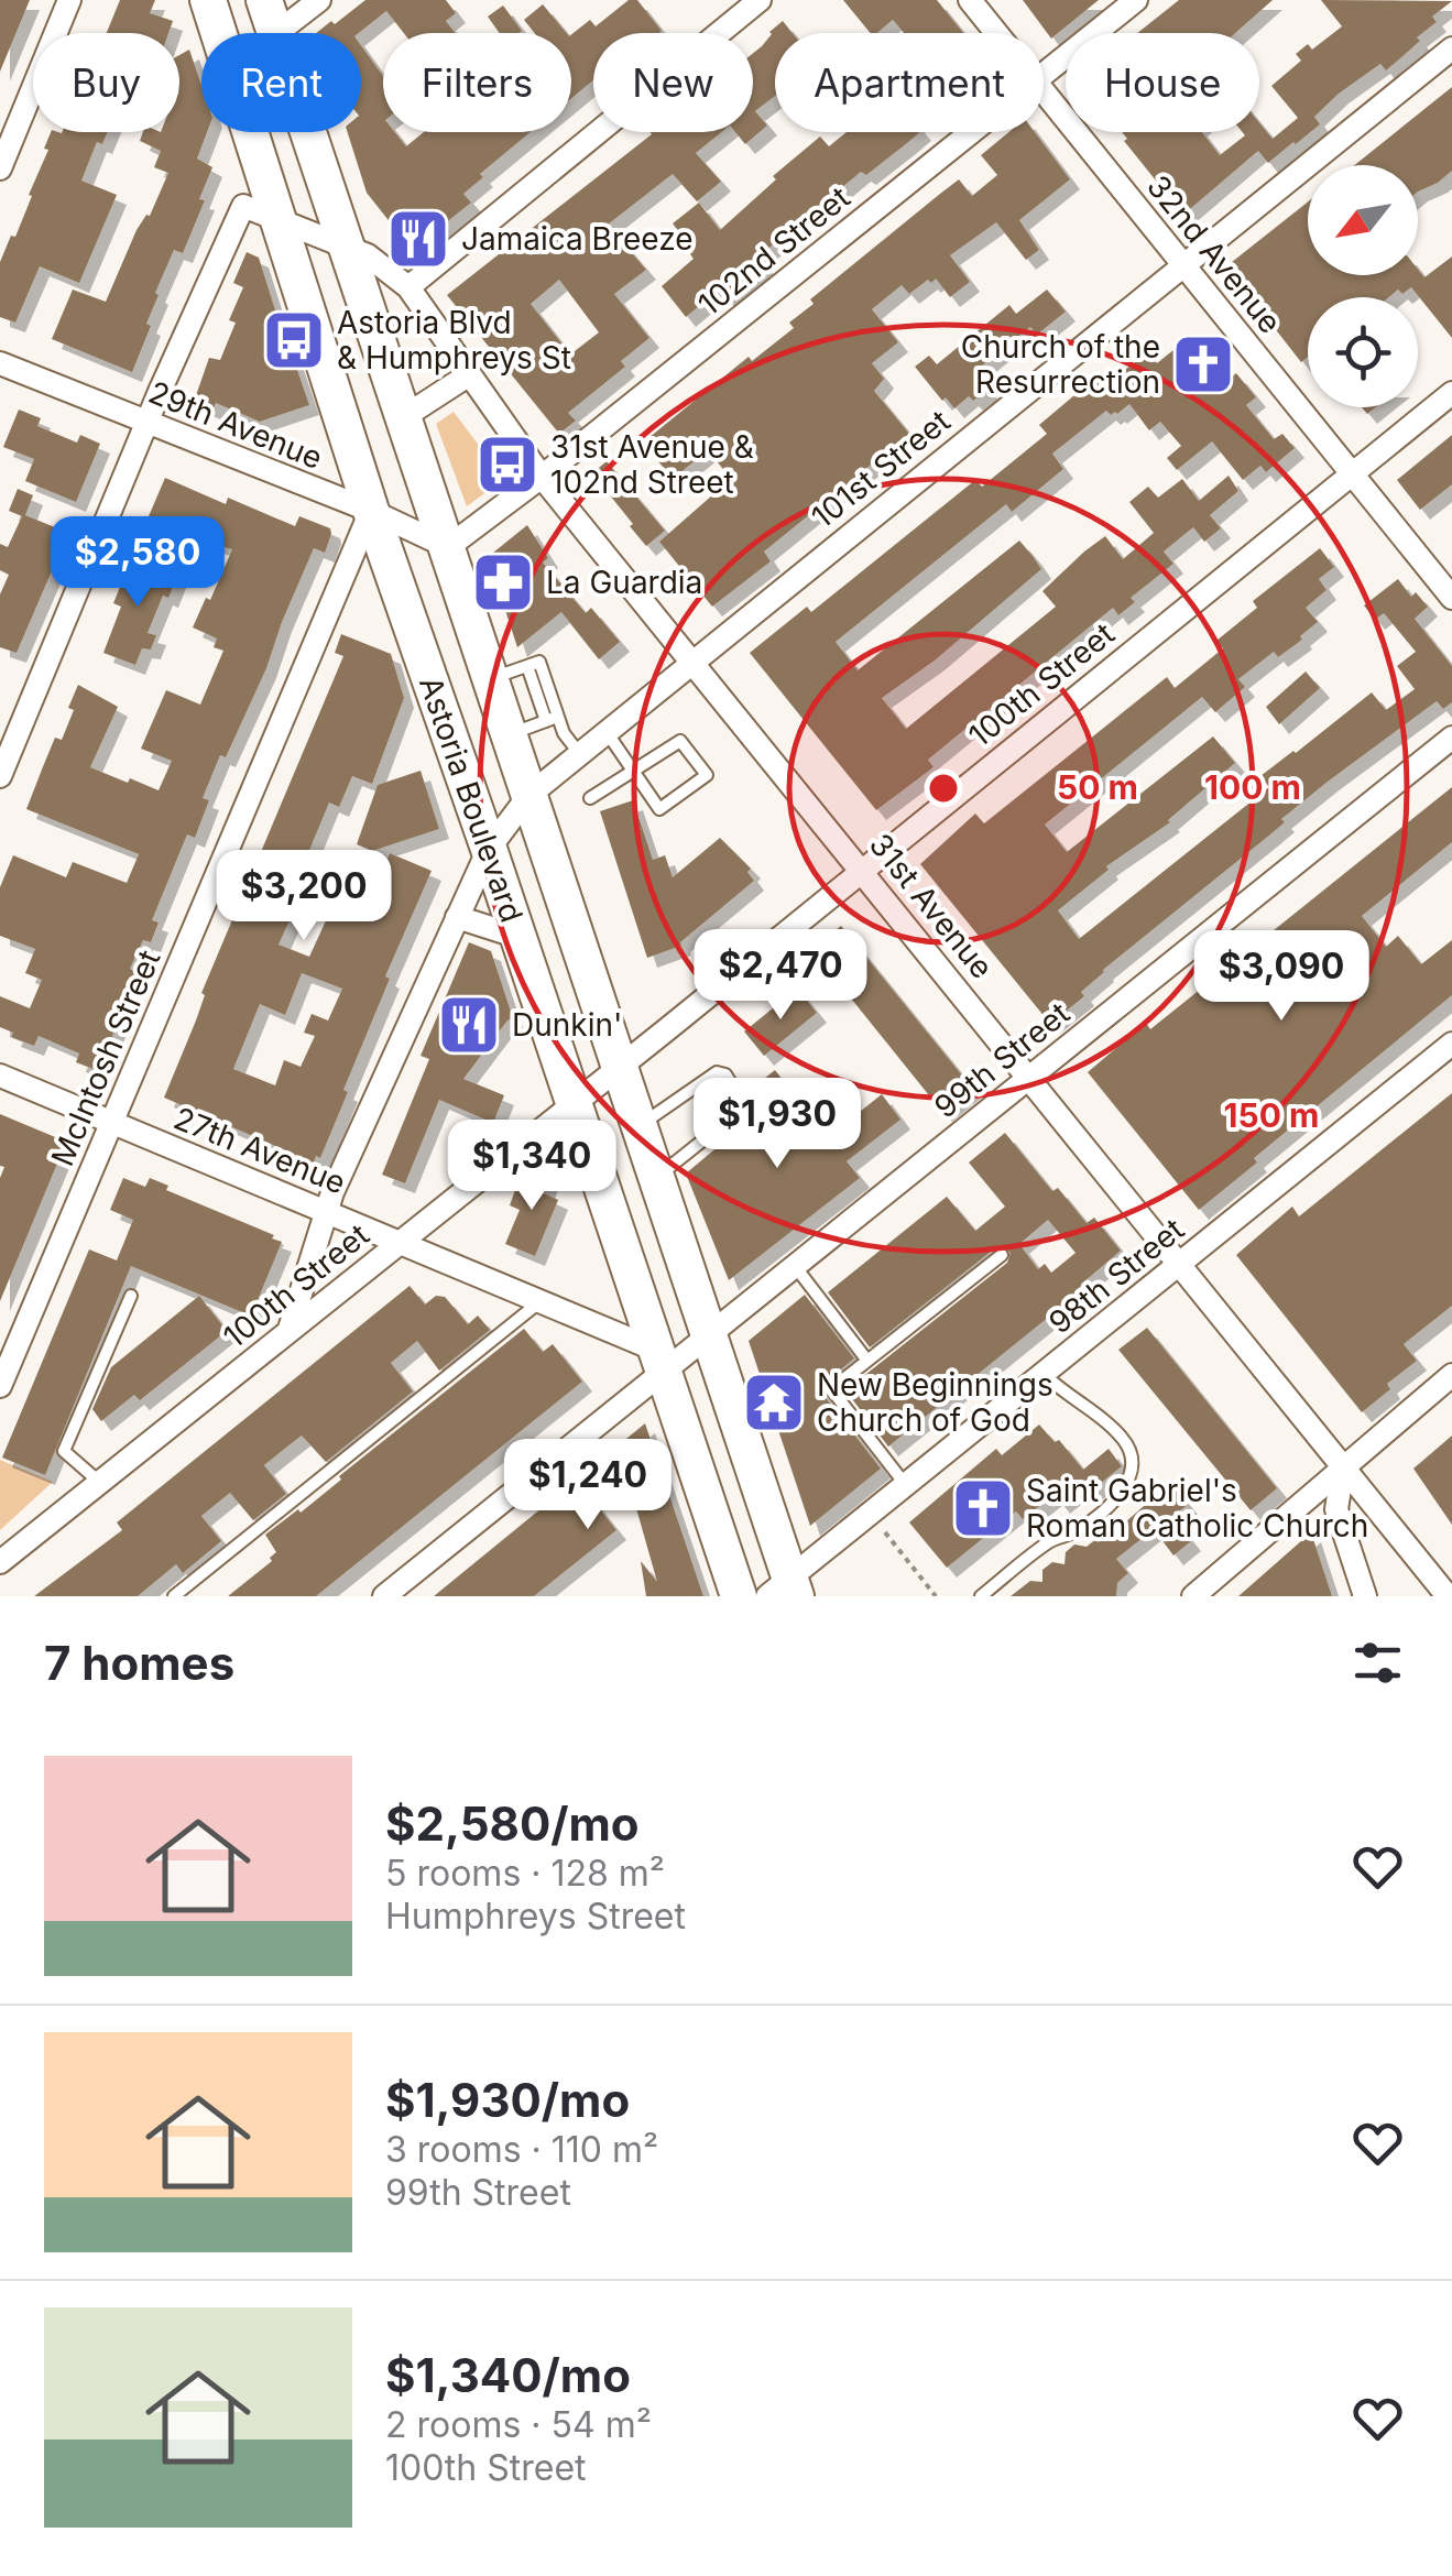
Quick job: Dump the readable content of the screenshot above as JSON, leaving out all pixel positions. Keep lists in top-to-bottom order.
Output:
{
  "streets": {
    "main road": ["Astoria Boulevard"],
    "street": [
      "102nd Street",
      "32nd Avenue",
      "29th Avenue",
      "101st Street",
      "100th Street",
      "31st Avenue",
      "McIntosh Street",
      "99th Street",
      "27th Avenue",
      "98th Street"
    ]
  },
  "crossings": [
    ["102nd Street", "29th Avenue"],
    ["102nd Street", "Astoria Boulevard"],
    ["102nd Street", "31st Avenue"],
    ["32nd Avenue", "101st Street"],
    ["32nd Avenue", "100th Street"],
    ["29th Avenue", "Astoria Boulevard"],
    ["29th Avenue", "31st Avenue"],
    ["29th Avenue", "McIntosh Street"],
    ["101st Street", "Astoria Boulevard"],
    ["101st Street", "31st Avenue"],
    ["100th Street", "Astoria Boulevard"],
    ["100th Street", "31st Avenue"],
    ["100th Street", "27th Avenue"],
    ["Astoria Boulevard", "31st Avenue"],
    ["Astoria Boulevard", "McIntosh Street"],
    ["Astoria Boulevard", "99th Street"],
    ["Astoria Boulevard", "27th Avenue"],
    ["Astoria Boulevard", "98th Street"],
    ["31st Avenue", "99th Street"],
    ["31st Avenue", "98th Street"],
    ["McIntosh Street", "27th Avenue"],
    ["99th Street", "27th Avenue"]
  ],
  "places": {
    "restaurant": ["Jamaica Breeze", "Dunkin'"],
    "bus stop": ["Astoria Blvd & Humphreys St", "31st Avenue & 102nd Street"],
    "church": ["Church of the Resurrection", "Saint Gabriel's Roman Catholic Church"],
    "pharmacy": ["La Guardia"],
    "temple": ["New Beginnings Church of God"]
  },
  "north": "bottom left",
  "page": {
    "chip": [
      "Buy",
      "Rent",
      "Filters",
      "New",
      "Apartment",
      "House"
    ],
    "price": [
      "$2,580",
      "$3,200",
      "$2,470",
      "$3,090",
      "$1,930",
      "$1,340",
      "$1,240"
    ],
    "heading": "7 homes",
    "list": [
      {
        "name": "$2,580/mo",
        "note": "5 rooms · 128 m² · Humphreys Street"
      },
      {
        "name": "$1,930/mo",
        "note": "3 rooms · 110 m² · 99th Street"
      },
      {
        "name": "$1,340/mo",
        "note": "2 rooms · 54 m² · 100th Street"
      }
    ]
  },
  "rings": ["50 m", "100 m", "150 m"]
}
